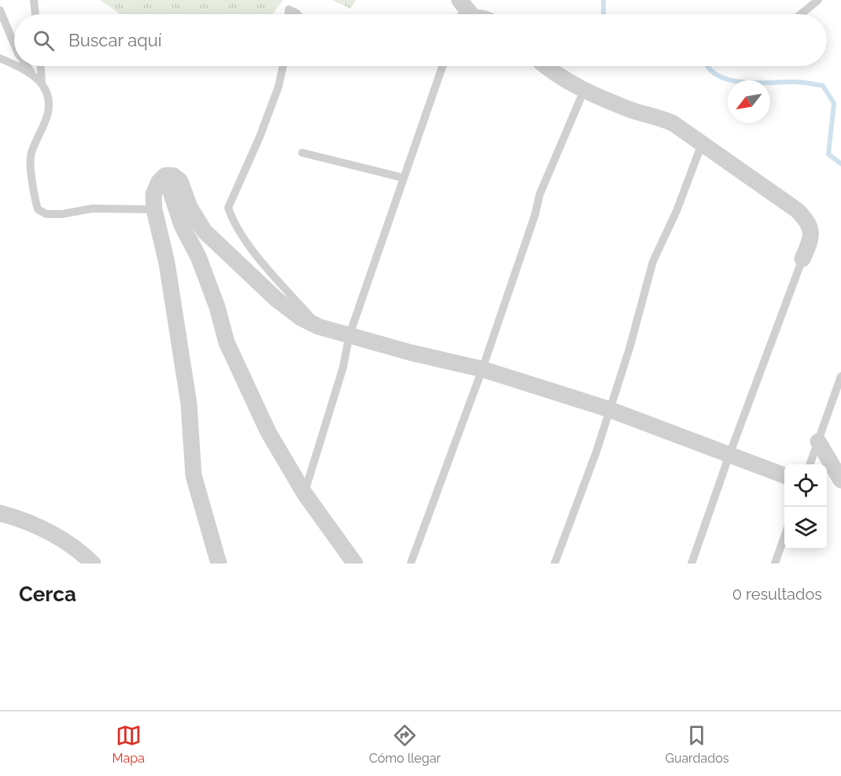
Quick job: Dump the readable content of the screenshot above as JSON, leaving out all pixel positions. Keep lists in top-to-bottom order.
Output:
{
  "north": "bottom left",
  "page": {
    "search": "Buscar aquí",
    "heading": ["Cerca", "0 resultados"],
    "nav": ["Mapa", "Cómo llegar", "Guardados"]
  }
}
